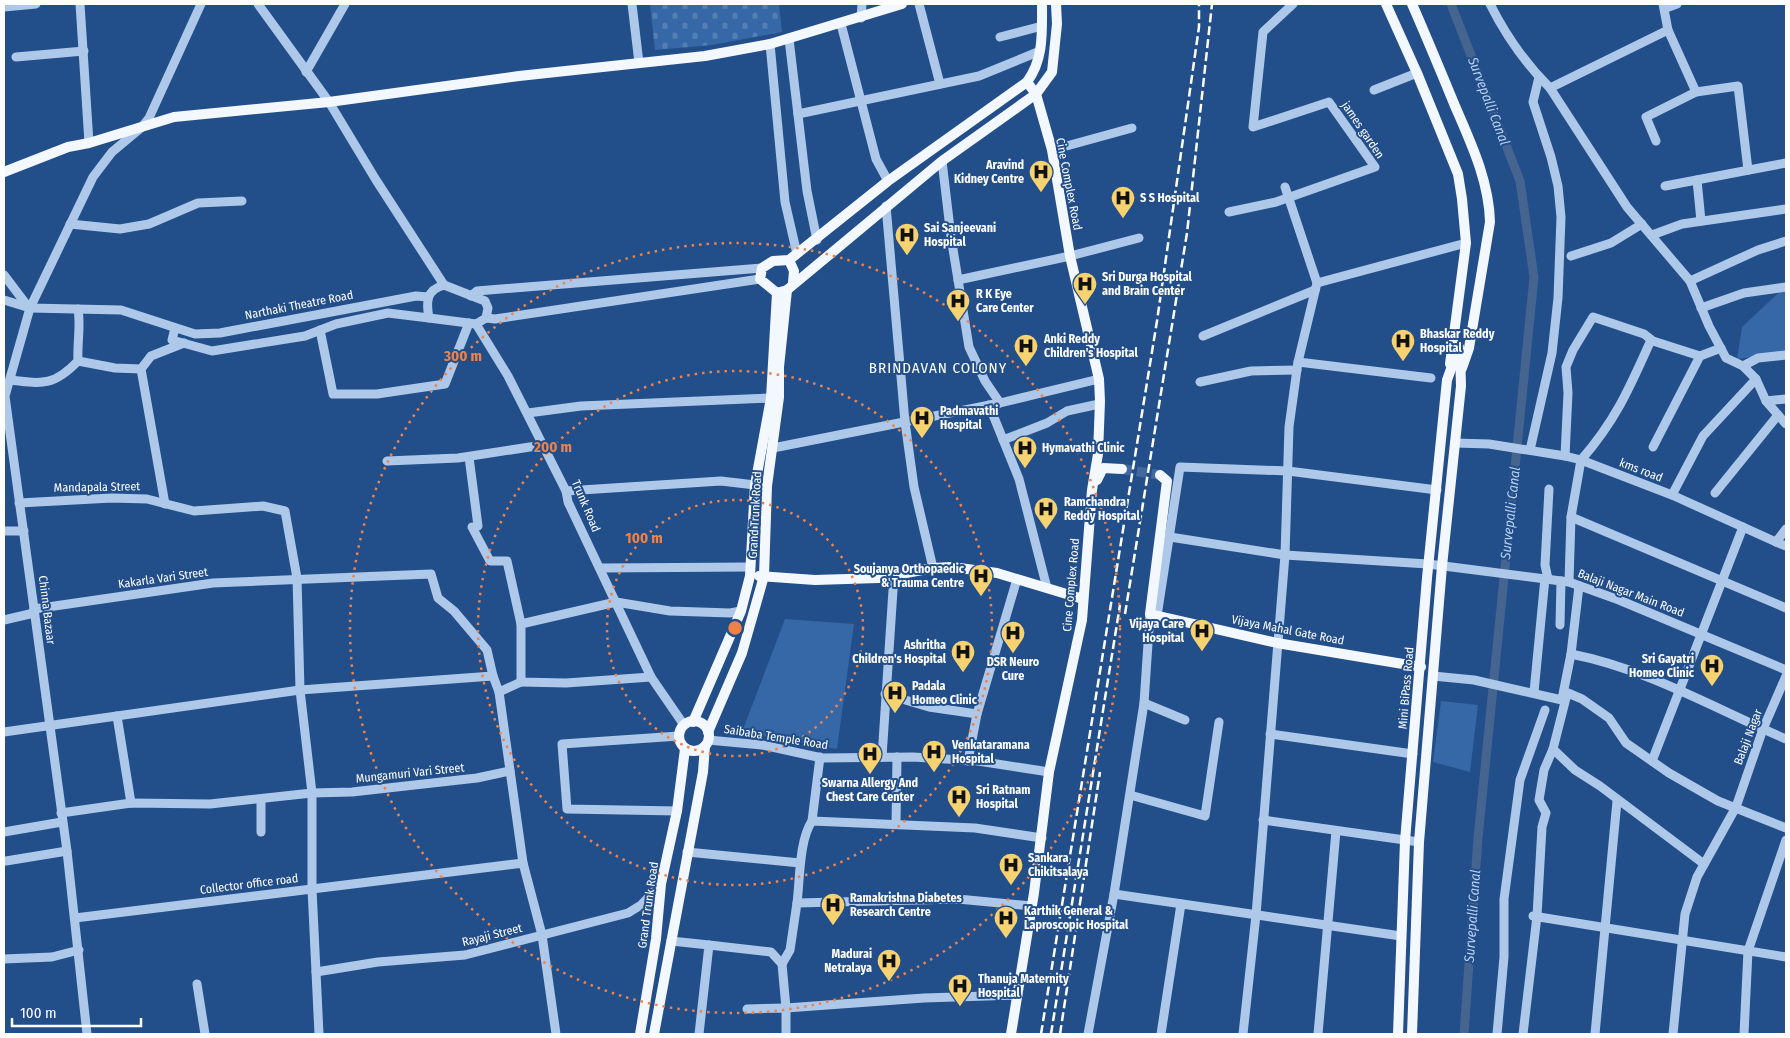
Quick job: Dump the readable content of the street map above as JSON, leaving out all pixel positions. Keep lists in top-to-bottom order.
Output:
{
  "streets": {
    "main road": [
      "Cine Complex Road",
      "Grand Trunk Road",
      "Vijaya Mahal Gate Road",
      "Mini BiPass Road"
    ],
    "street": [
      "james garden",
      "Narthaki Theatre Road",
      "kms road",
      "Mandapala Street",
      "Trunk Road",
      "Kakarla Vari Street",
      "Balaji Nagar Main Road",
      "Chinna Bazaar",
      "Saibaba Temple Road",
      "Balaji Nagar",
      "Mungamuri Vari Street",
      "Collector office road",
      "Rayaji Street"
    ]
  },
  "crossings": [
    ["Cine Complex Road", "Saibaba Temple Road"],
    ["Narthaki Theatre Road", "Trunk Road"],
    ["Narthaki Theatre Road", "Chinna Bazaar"],
    ["Mandapala Street", "Kakarla Vari Street"],
    ["Mandapala Street", "Chinna Bazaar"],
    ["Trunk Road", "Grand Trunk Road"],
    ["Trunk Road", "Saibaba Temple Road"],
    ["Grand Trunk Road", "Saibaba Temple Road"],
    ["Grand Trunk Road", "Rayaji Street"],
    ["Kakarla Vari Street", "Chinna Bazaar"],
    ["Balaji Nagar Main Road", "Mini BiPass Road"],
    ["Chinna Bazaar", "Mungamuri Vari Street"],
    ["Chinna Bazaar", "Collector office road"],
    ["Vijaya Mahal Gate Road", "Mini BiPass Road"],
    ["Collector office road", "Rayaji Street"]
  ],
  "districts": ["BRINDAVAN COLONY"],
  "water": ["Survepalli Canal"],
  "places": {
    "hospital": [
      "Aravind Kidney Centre",
      "S S Hospital",
      "Sai Sanjeevani Hospital",
      "Sri Durga Hospital and Brain Center",
      "R K Eye Care Center",
      "Bhaskar Reddy Hospital",
      "Anki Reddy Children's Hospital",
      "Padmavathi Hospital",
      "Hymavathi Clinic",
      "Ramchandra Reddy Hospital",
      "Soujanya Orthopaedic & Trauma Centre",
      "Vijaya Care Hospital",
      "DSR Neuro Cure",
      "Ashritha Children's Hospital",
      "Sri Gayatri Homeo Clinic",
      "Padala Homeo Clinic",
      "Venkataramana Hospital",
      "Swarna Allergy And Chest Care Center",
      "Sri Ratnam Hospital",
      "Sankara Chikitsalaya",
      "Ramakrishna Diabetes Research Centre",
      "Karthik General & Laproscopic Hospital",
      "Madurai Netralaya",
      "Thanuja Maternity Hospital"
    ]
  },
  "scale_bar": "100 m",
  "rings": ["300 m", "200 m", "100 m"]
}
